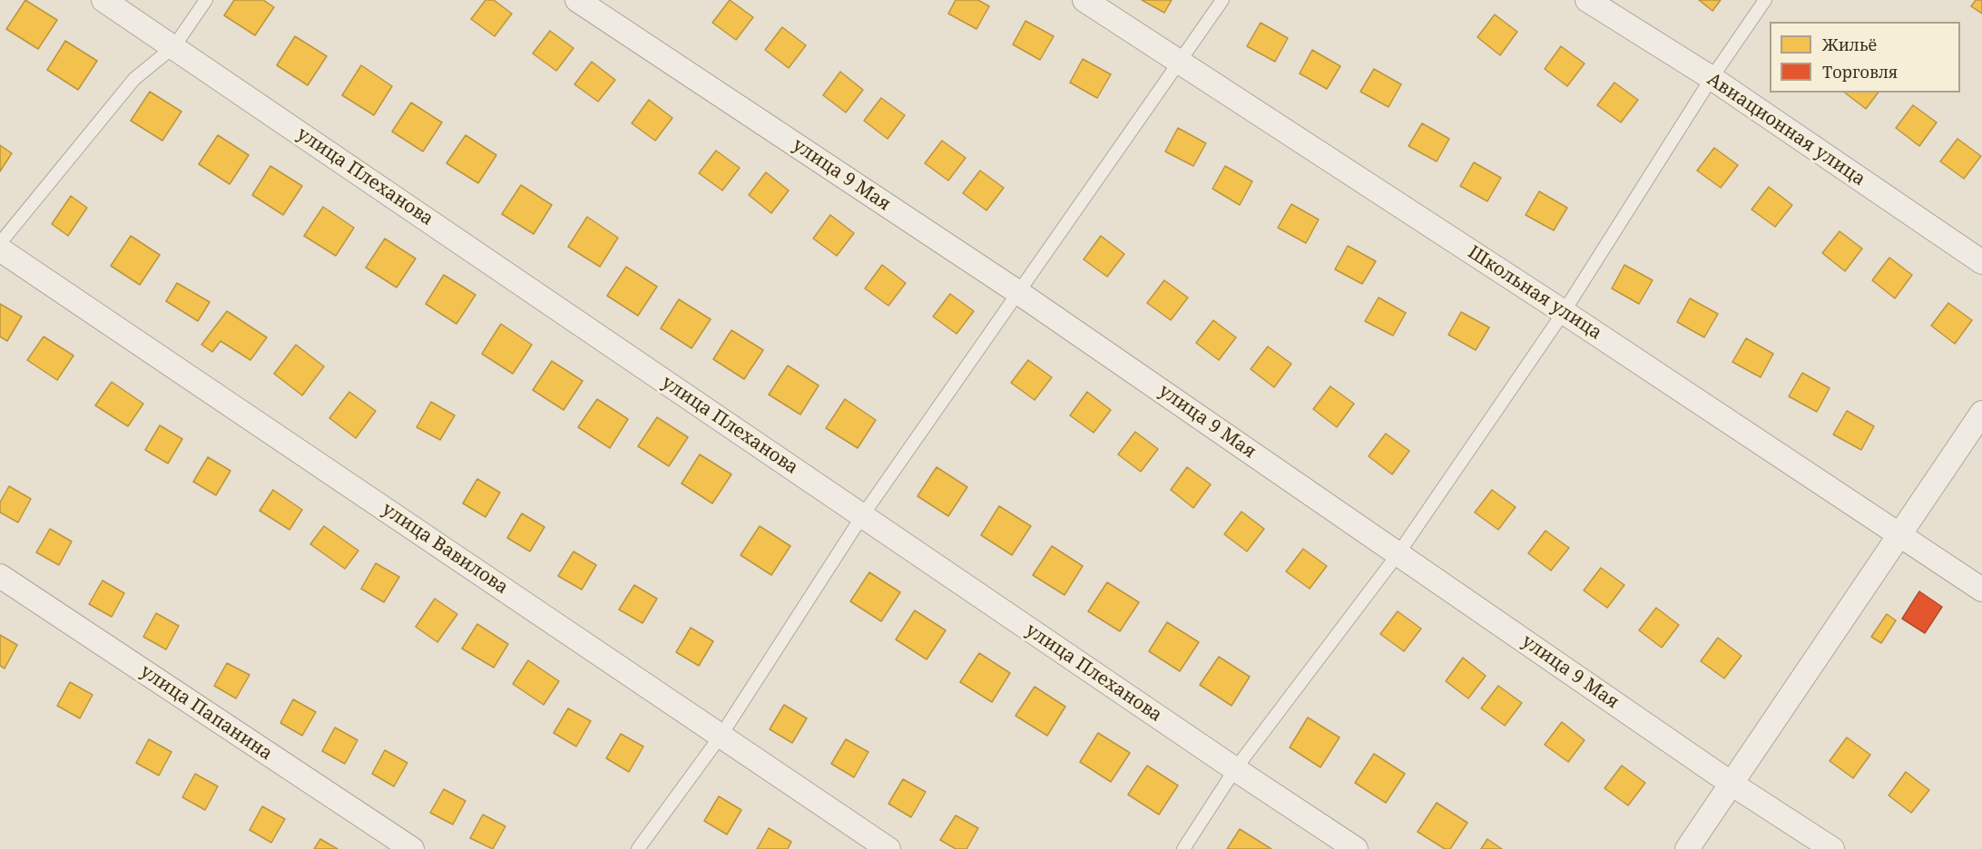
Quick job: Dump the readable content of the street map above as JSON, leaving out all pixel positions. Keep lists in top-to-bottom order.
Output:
{
  "streets": {
    "street": [
      "Авиационная улица",
      "улица 9 Мая",
      "улица Плеханова",
      "Школьная улица",
      "улица Вавилова",
      "улица Папанина"
    ]
  },
  "legend": ["Жильё", "Торговля"]
}
